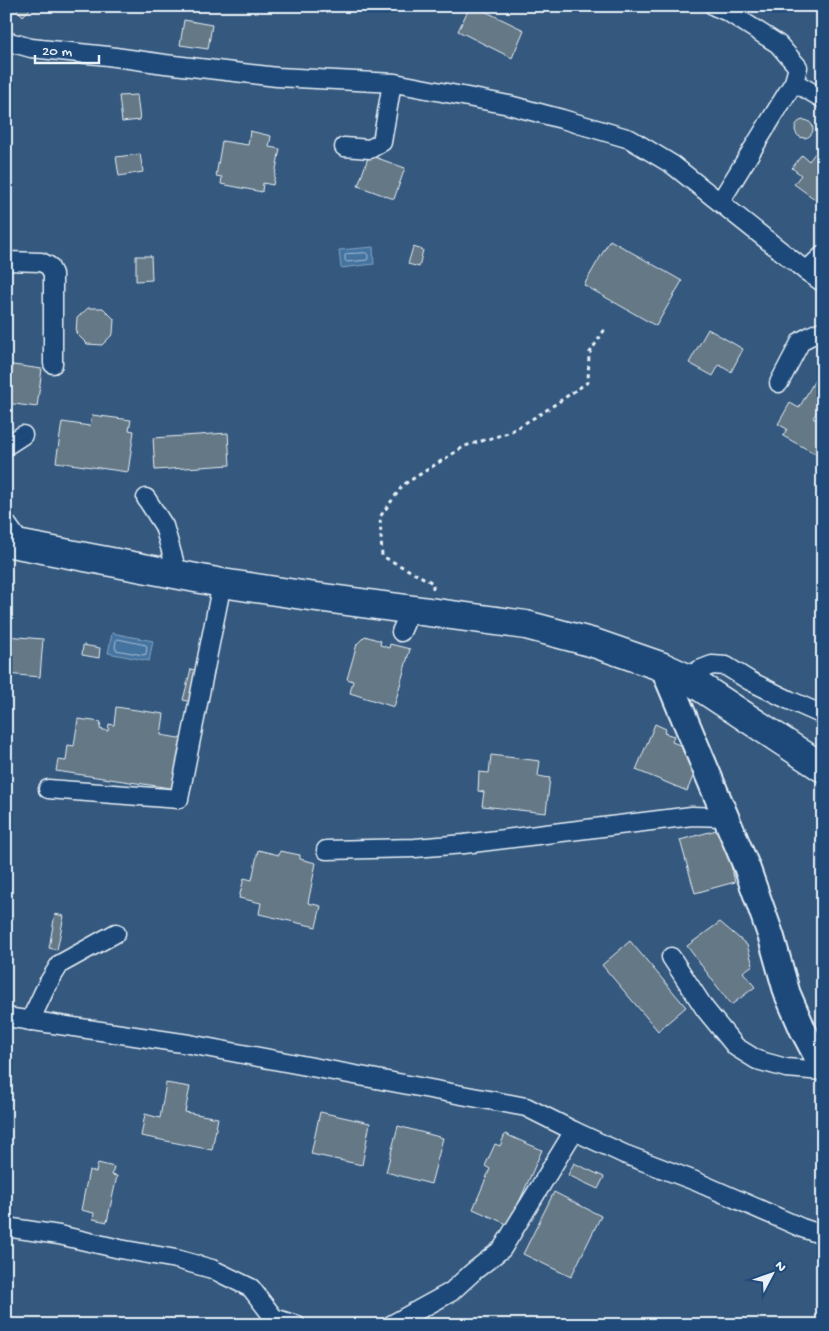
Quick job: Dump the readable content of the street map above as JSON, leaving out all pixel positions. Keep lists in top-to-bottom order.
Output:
{
  "scale_bar": "20 m",
  "north": "top right"
}
